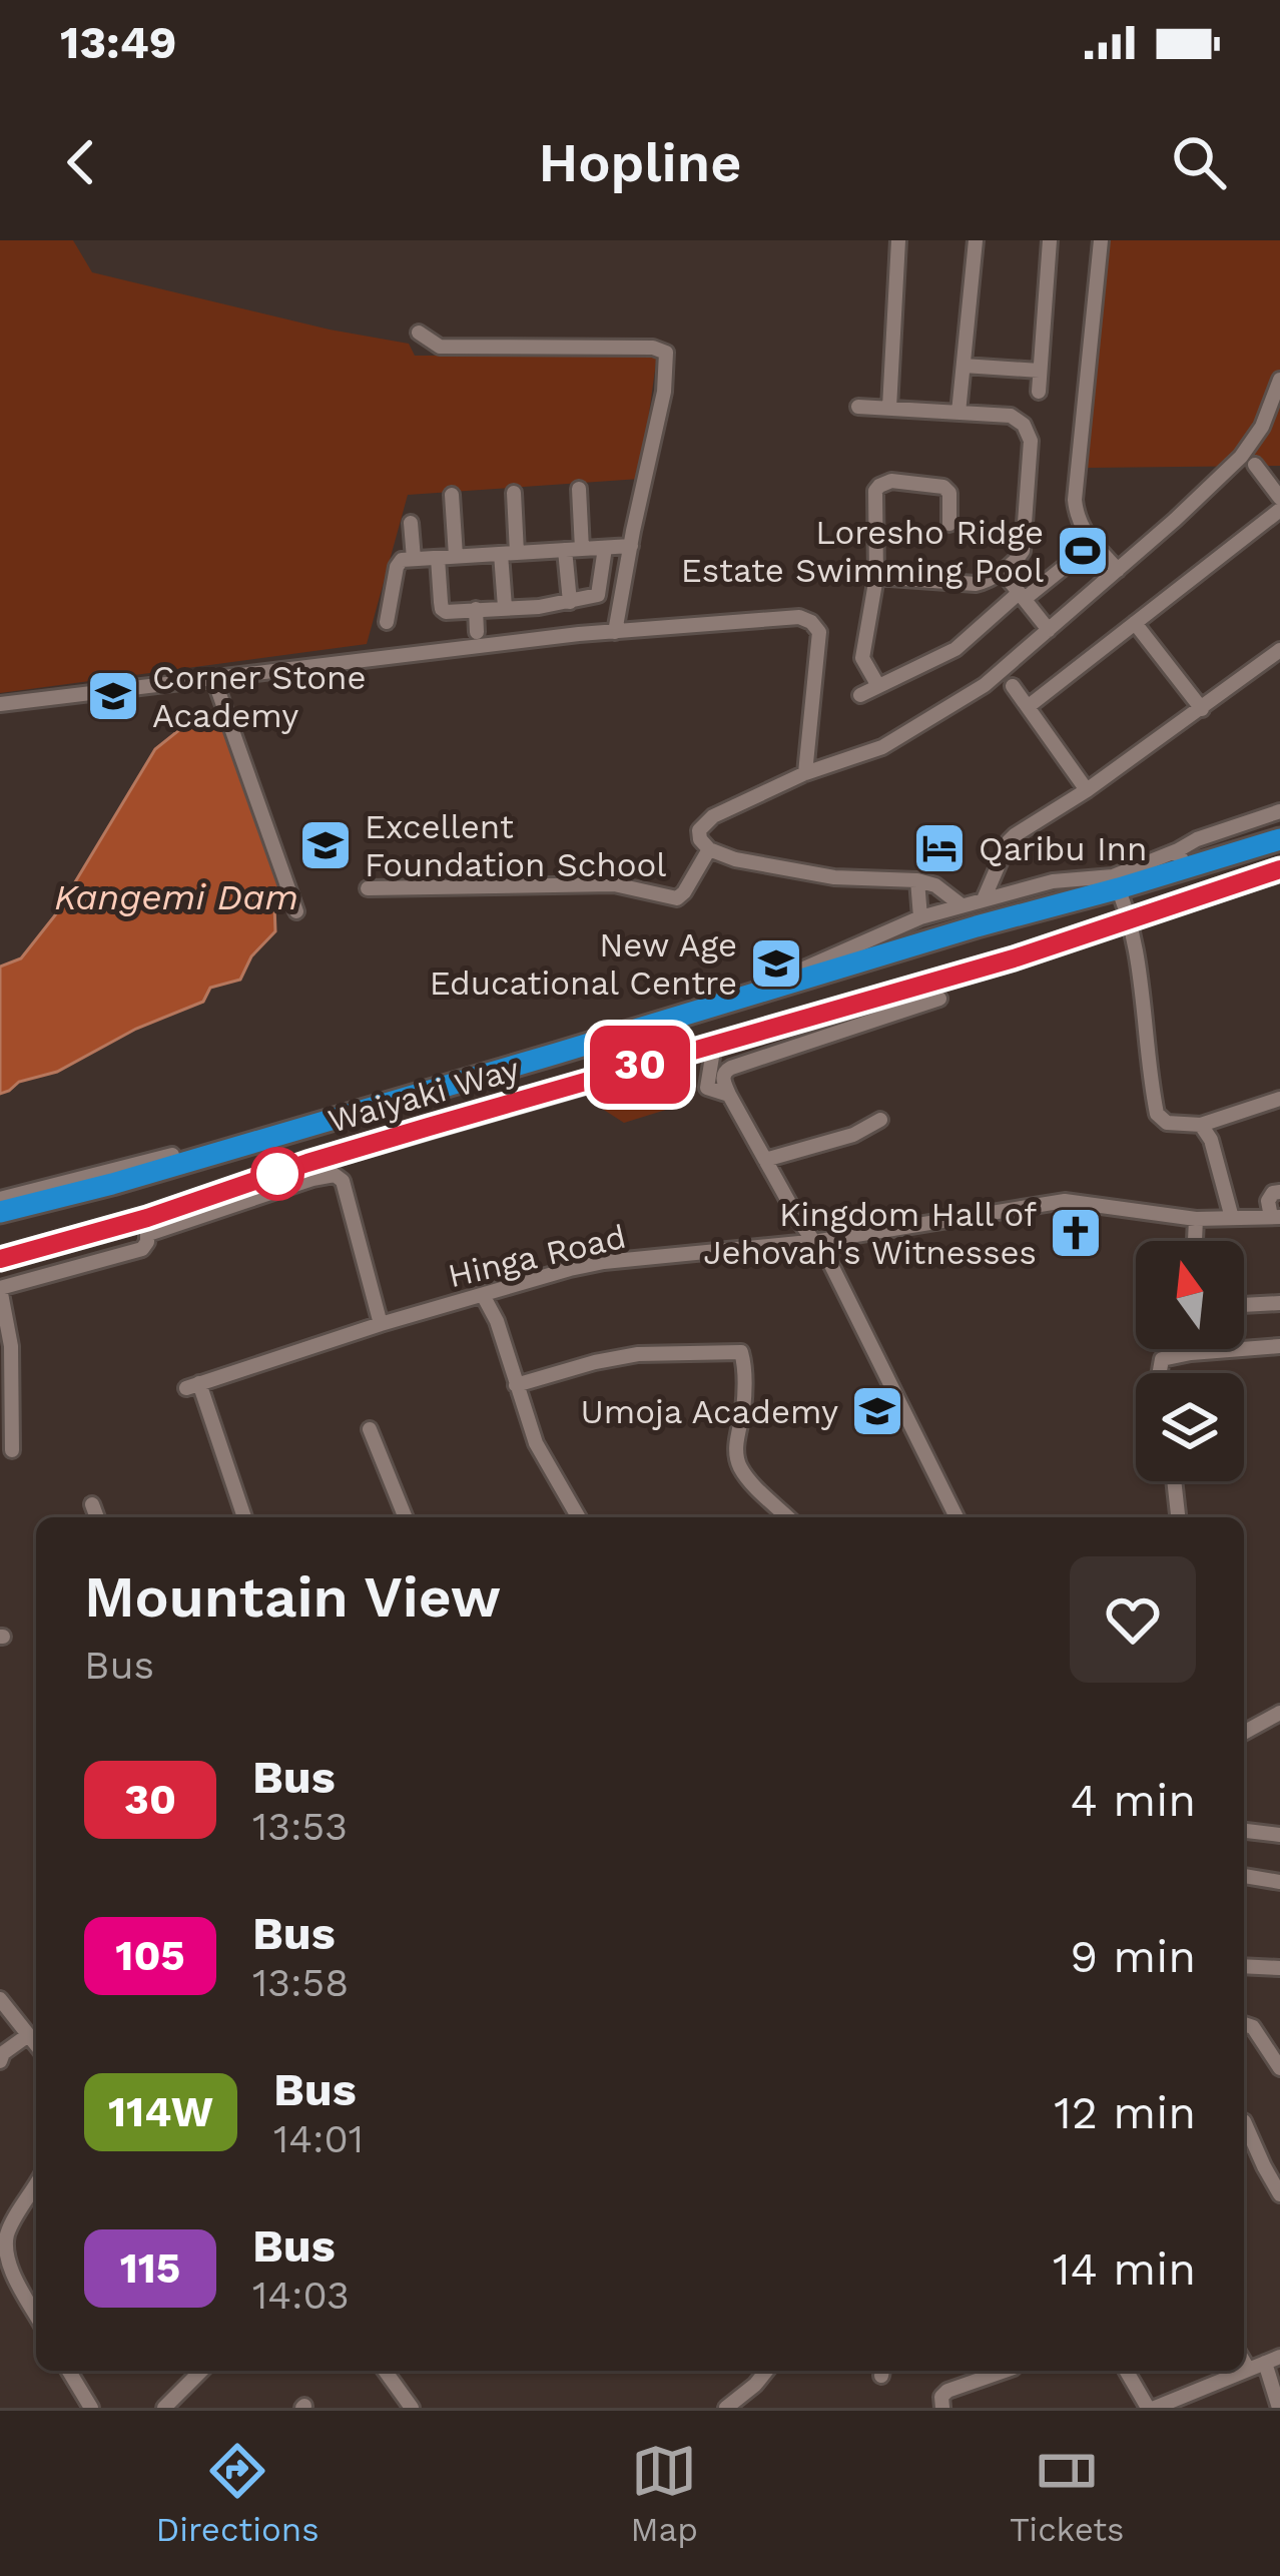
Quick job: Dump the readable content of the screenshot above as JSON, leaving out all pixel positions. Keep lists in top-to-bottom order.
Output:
{
  "streets": {
    "highway": ["Waiyaki Way"],
    "street": ["Hinga Road"]
  },
  "water": ["Kangemi Dam"],
  "places": {
    "sports": ["Loresho Ridge Estate Swimming Pool"],
    "school or university": [
      "Corner Stone Academy",
      "Excellent Foundation School",
      "New Age Educational Centre",
      "Umoja Academy"
    ],
    "hotel": ["Qaribu Inn"],
    "church": ["Kingdom Hall of Jehovah's Witnesses"]
  },
  "lines": ["bus line 30"],
  "north": "top",
  "page": {
    "status": "13:49",
    "header": "Hopline",
    "on_map": "30",
    "heading": ["Mountain View", "Bus"],
    "list": [
      {
        "mark": "30",
        "name": "Bus",
        "note": "13:53",
        "value": "4 min"
      },
      {
        "mark": "105",
        "name": "Bus",
        "note": "13:58",
        "value": "9 min"
      },
      {
        "mark": "114W",
        "name": "Bus",
        "note": "14:01",
        "value": "12 min"
      },
      {
        "mark": "115",
        "name": "Bus",
        "note": "14:03",
        "value": "14 min"
      }
    ],
    "tabs": ["Directions", "Map", "Tickets"]
  }
}
